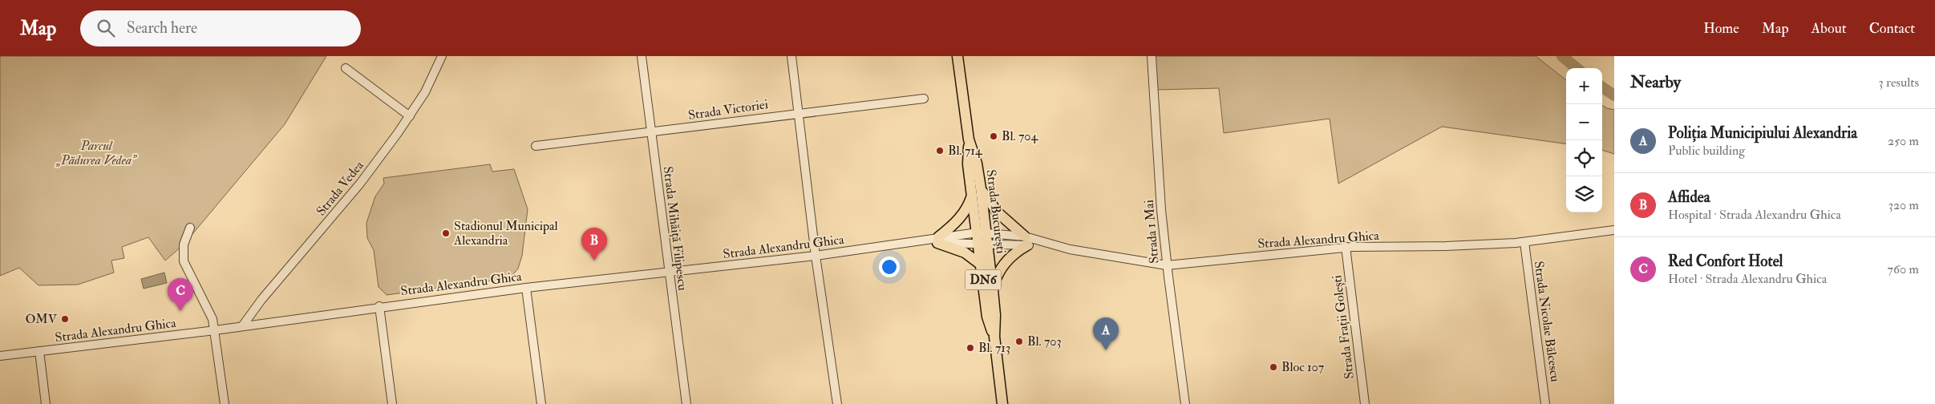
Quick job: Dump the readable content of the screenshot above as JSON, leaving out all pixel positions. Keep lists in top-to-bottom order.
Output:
{
  "streets": {
    "main road": ["Strada București", "DN6"],
    "street": [
      "Strada Victoriei",
      "Strada Vedea",
      "Strada Mihăiță Filipescu",
      "Strada 1 Mai",
      "Strada Alexandru Ghica",
      "Strada Nicolae Bălcescu",
      "Strada Frații Golești"
    ]
  },
  "crossings": [
    ["Strada Victoriei", "Strada Mihăiță Filipescu"],
    ["Strada Vedea", "Strada Alexandru Ghica"],
    ["Strada București", "Strada Alexandru Ghica"],
    ["Strada Mihăiță Filipescu", "Strada Alexandru Ghica"],
    ["Strada 1 Mai", "Strada Alexandru Ghica"],
    ["Strada Alexandru Ghica", "Strada Nicolae Bălcescu"],
    ["Strada Alexandru Ghica", "Strada Frații Golești"]
  ],
  "parks": ["Parcul „Pădurea Vedea”"],
  "places": [
    "Bl. 704",
    "Bl. 714",
    "Stadionul Municipal Alexandria",
    "OMV",
    "Bl. 703",
    "Bl. 713",
    "Bloc 107"
  ],
  "page": {
    "header": "Map",
    "search": "Search here",
    "nav": [
      "Home",
      "Map",
      "About",
      "Contact"
    ],
    "heading": ["Nearby", "3 results"],
    "map_buttons": ["+", "−"],
    "list": [
      {
        "mark": "A",
        "name": "Poliția Municipiului Alexandria",
        "note": "Public building",
        "value": "250 m"
      },
      {
        "mark": "B",
        "name": "Affidea",
        "note": "Hospital · Strada Alexandru Ghica",
        "value": "320 m"
      },
      {
        "mark": "C",
        "name": "Red Confort Hotel",
        "note": "Hotel · Strada Alexandru Ghica",
        "value": "760 m"
      }
    ],
    "pins": ["B", "C", "A"]
  }
}
